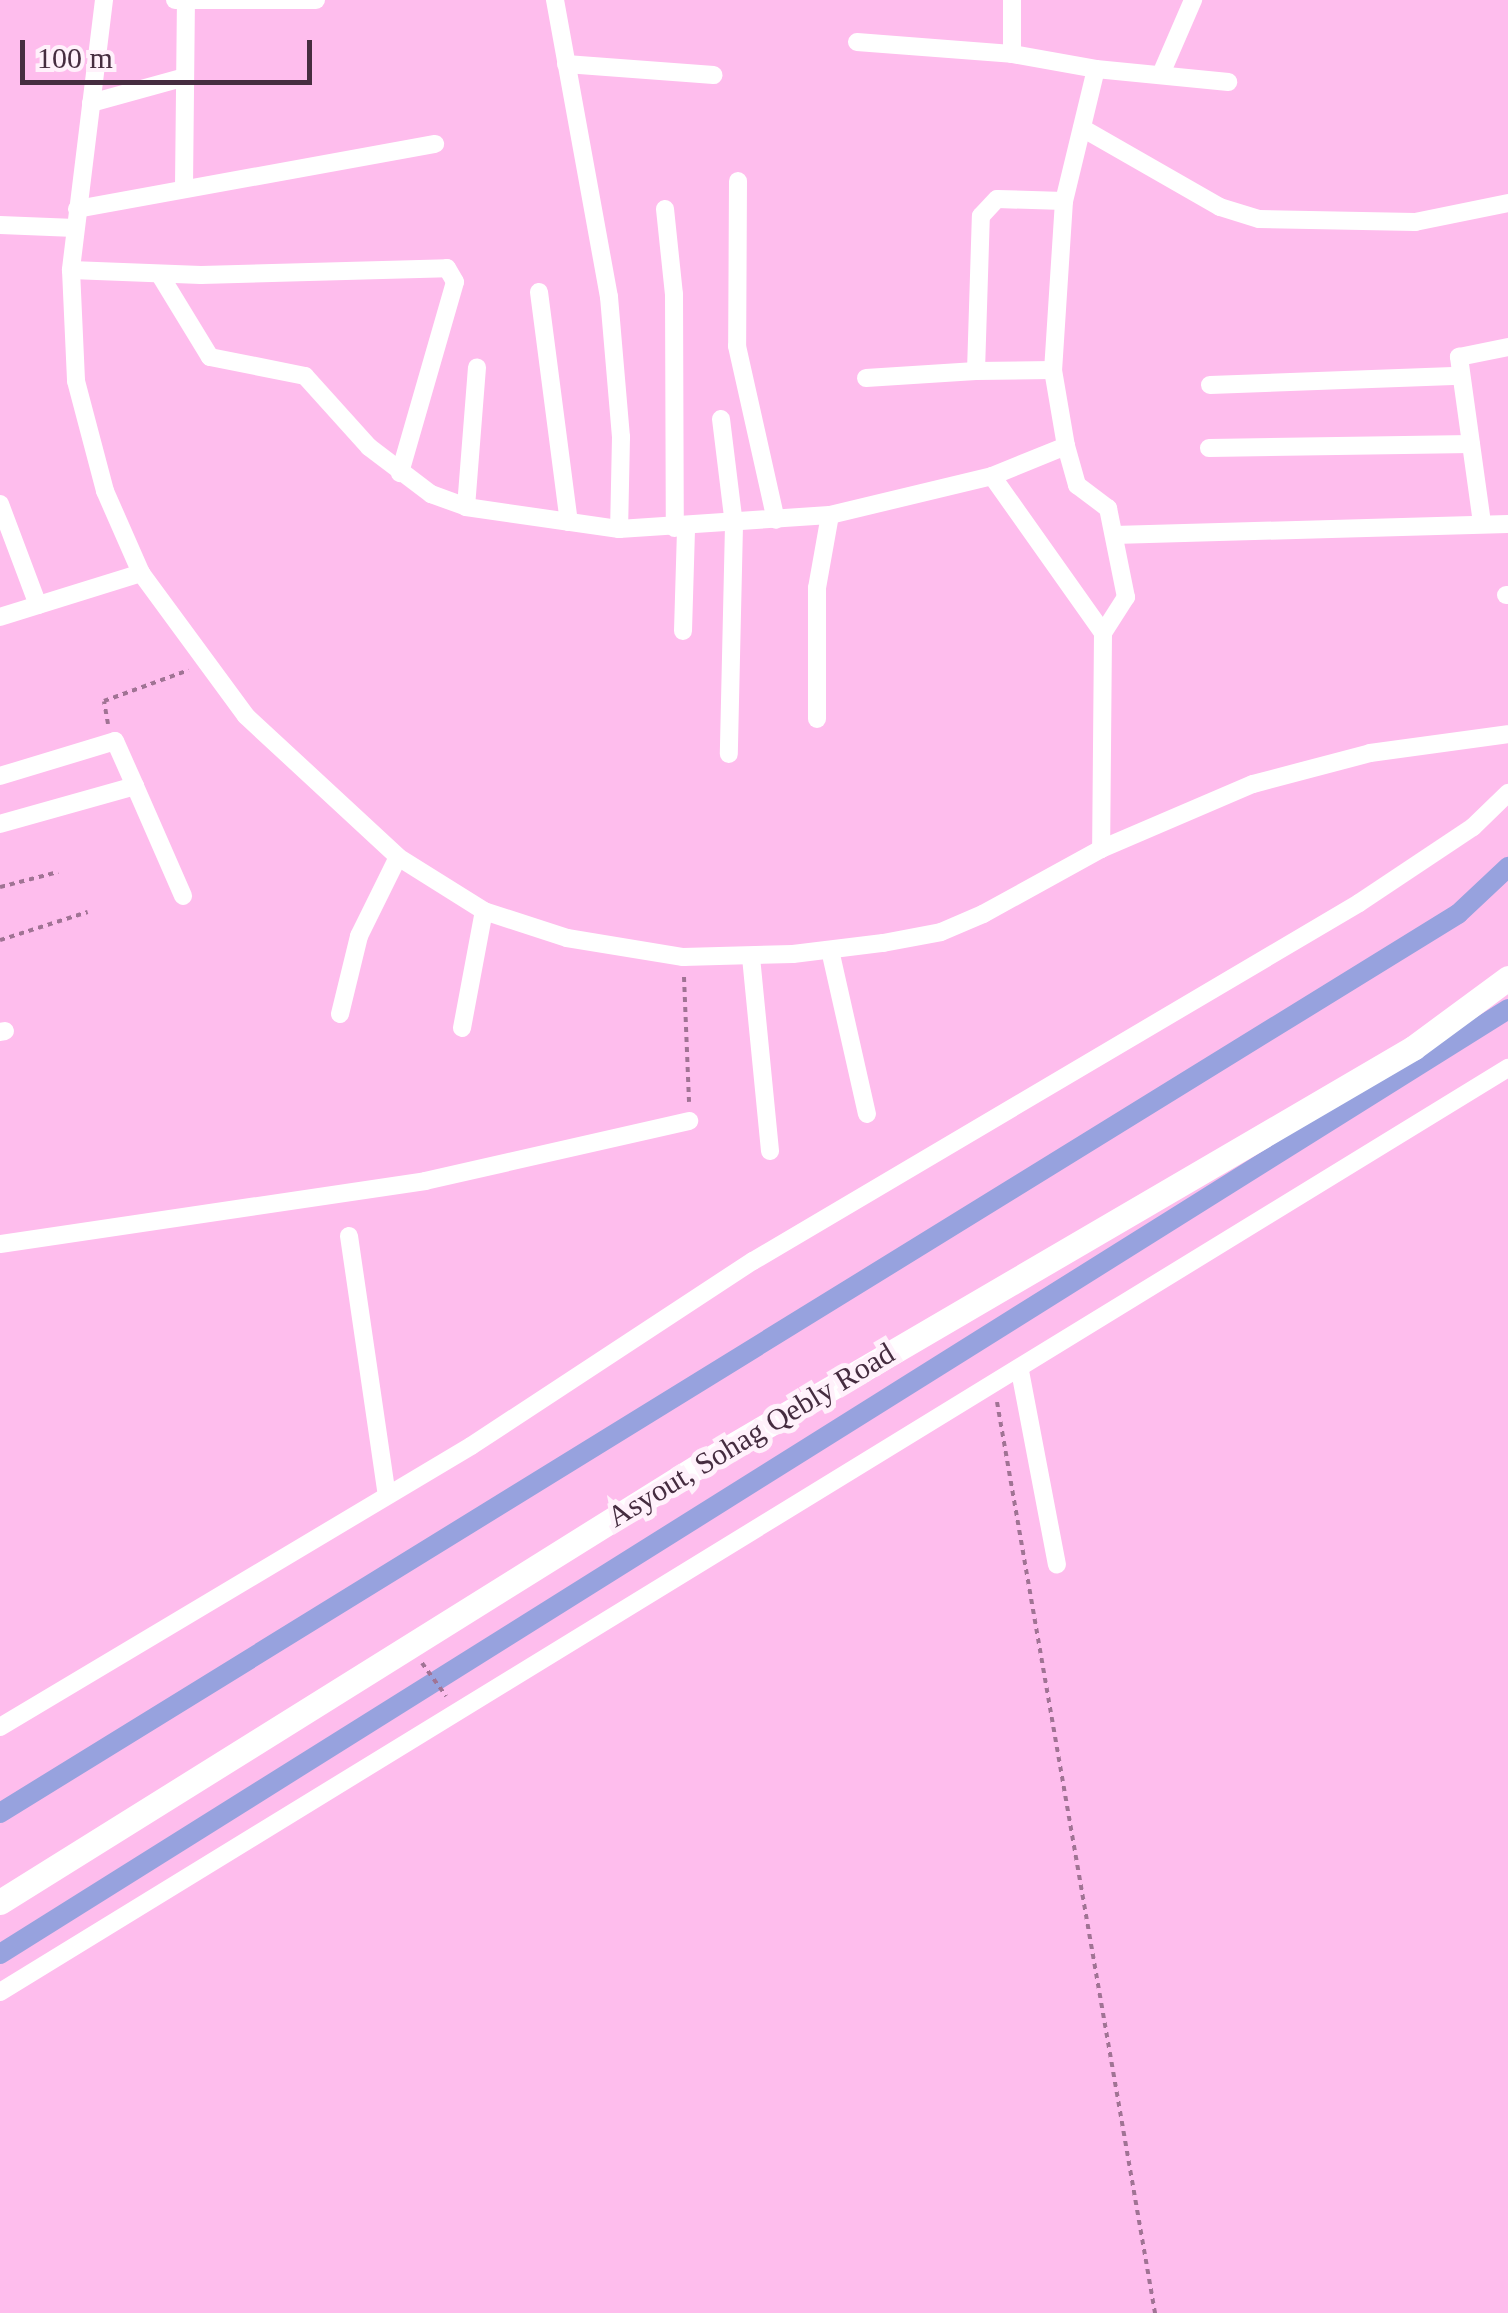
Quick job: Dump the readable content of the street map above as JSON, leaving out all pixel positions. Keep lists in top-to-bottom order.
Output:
{
  "streets": {
    "main road": ["Asyout, Sohag Qebly Road"]
  },
  "scale_bar": "100 m"
}
